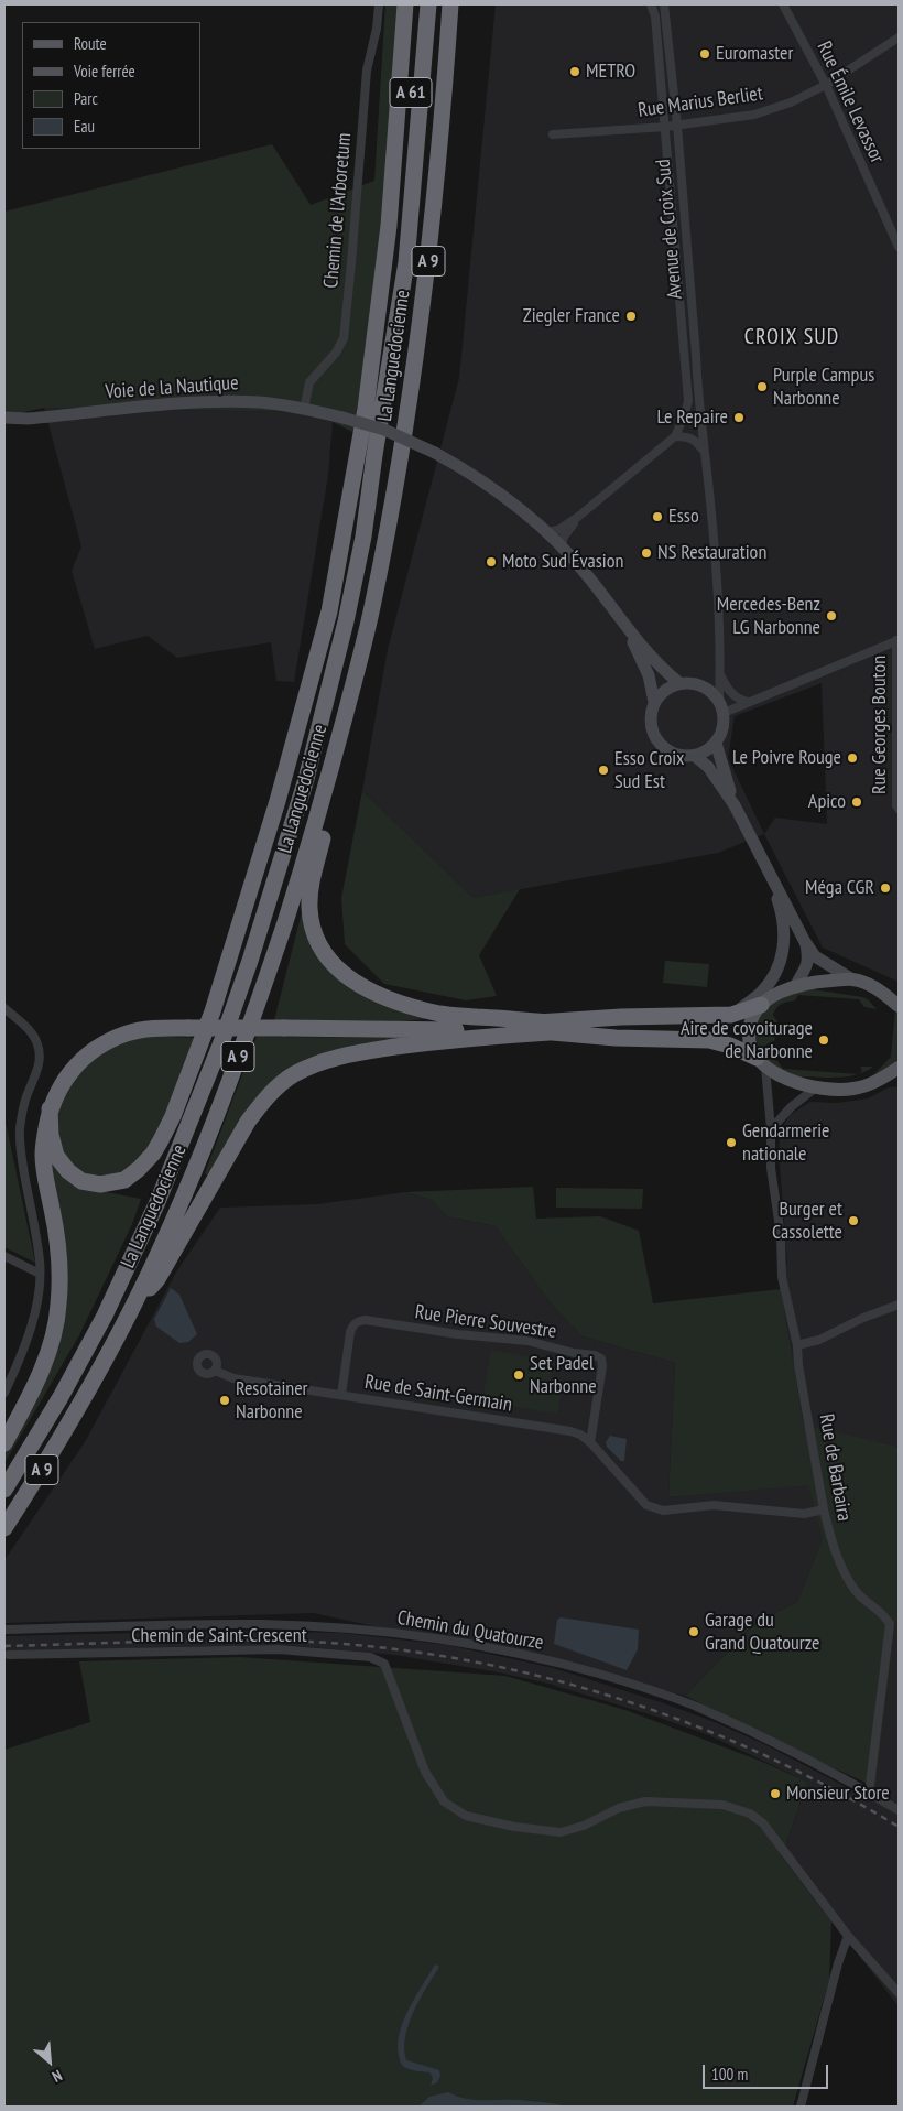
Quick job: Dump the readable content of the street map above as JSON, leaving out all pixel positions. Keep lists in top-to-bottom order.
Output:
{
  "streets": {
    "highway": ["A 61", "A 9", "La Languedocienne"],
    "street": [
      "Rue Marius Berliet",
      "Rue Émile Levassor",
      "Chemin de l'Arboretum",
      "Avenue de Croix Sud",
      "Voie de la Nautique",
      "Rue Georges Bouton",
      "Rue Pierre Souvestre",
      "Rue de Saint-Germain",
      "Rue de Barbaira",
      "Chemin du Quatourze",
      "Chemin de Saint-Crescent"
    ]
  },
  "crossings": [
    ["A 61", "La Languedocienne"],
    ["Rue Marius Berliet", "Rue Émile Levassor"],
    ["Rue Marius Berliet", "Avenue de Croix Sud"],
    ["Chemin de l'Arboretum", "Voie de la Nautique"],
    ["Avenue de Croix Sud", "Voie de la Nautique"],
    ["Rue Pierre Souvestre", "Rue de Saint-Germain"],
    ["Rue de Saint-Germain", "Rue de Barbaira"],
    ["Rue de Barbaira", "Chemin du Quatourze"]
  ],
  "districts": ["CROIX SUD"],
  "places": [
    "Euromaster",
    "METRO",
    "Ziegler France",
    "Purple Campus Narbonne",
    "Le Repaire",
    "Esso",
    "NS Restauration",
    "Moto Sud Évasion",
    "Mercedes-Benz LG Narbonne",
    "Le Poivre Rouge",
    "Esso Croix Sud Est",
    "Apico",
    "Méga CGR",
    "Aire de covoiturage de Narbonne",
    "Gendarmerie nationale",
    "Burger et Cassolette",
    "Set Padel Narbonne",
    "Resotainer Narbonne",
    "Garage du Grand Quatourze",
    "Monsieur Store"
  ],
  "legend": [
    "Route",
    "Voie ferrée",
    "Parc",
    "Eau"
  ],
  "scale_bar": "100 m",
  "north": "bottom right"
}
